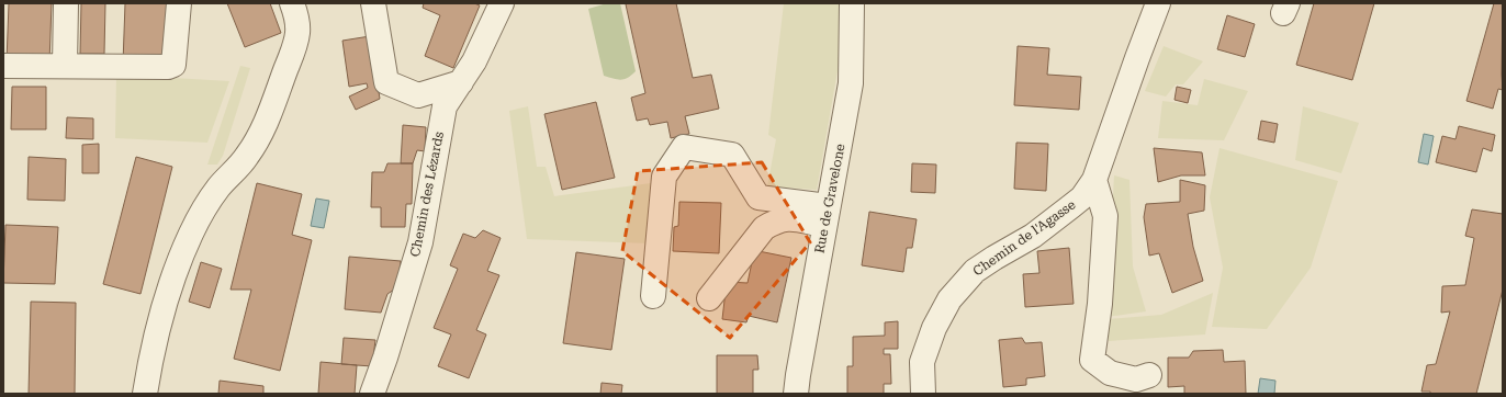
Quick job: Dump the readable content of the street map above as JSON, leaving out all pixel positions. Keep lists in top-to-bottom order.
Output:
{
  "streets": {
    "street": ["Chemin des Lézards", "Rue de Gravelone", "Chemin de l'Agasse"]
  }
}
